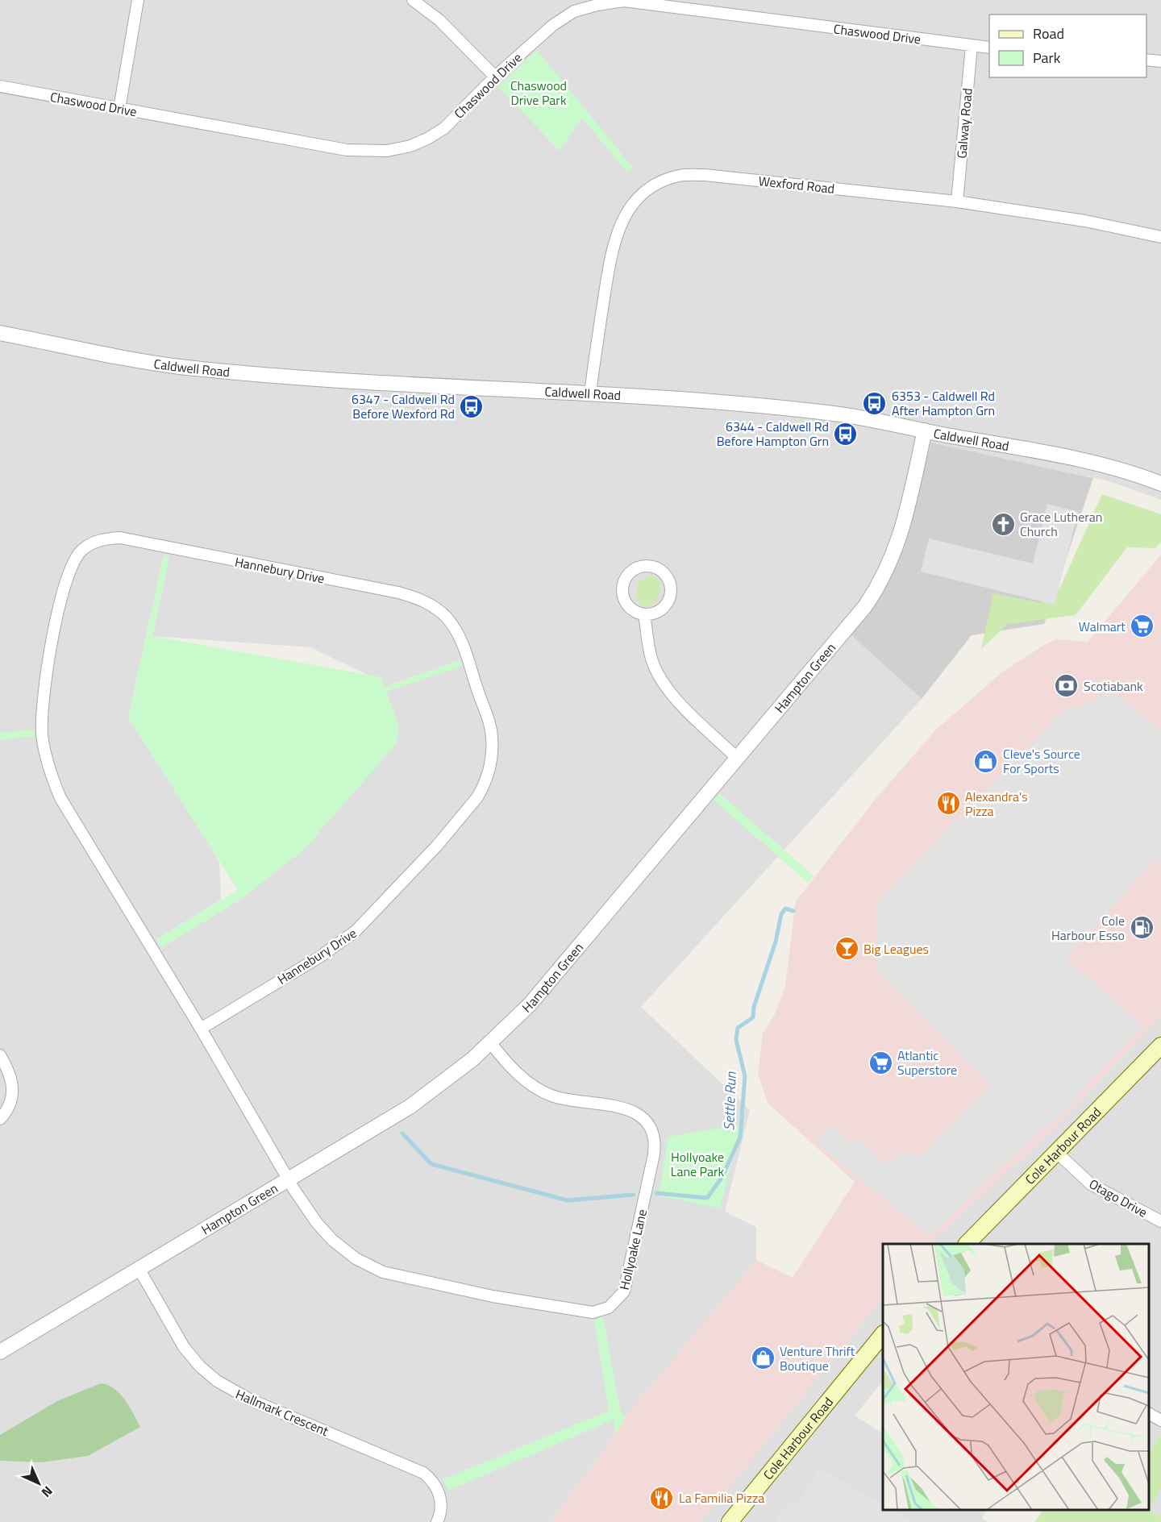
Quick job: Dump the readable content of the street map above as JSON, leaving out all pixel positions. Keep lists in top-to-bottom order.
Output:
{
  "streets": {
    "main road": ["Cole Harbour Road"],
    "street": [
      "Chaswood Drive",
      "Galway Road",
      "Wexford Road",
      "Caldwell Road",
      "Hannebury Drive",
      "Hampton Green",
      "Otago Drive",
      "Hollyoake Lane",
      "Hallmark Crescent"
    ]
  },
  "crossings": [
    ["Chaswood Drive", "Galway Road"],
    ["Galway Road", "Wexford Road"],
    ["Wexford Road", "Caldwell Road"],
    ["Caldwell Road", "Hampton Green"],
    ["Hannebury Drive", "Hampton Green"],
    ["Hannebury Drive", "Hollyoake Lane"],
    ["Hampton Green", "Hollyoake Lane"],
    ["Hampton Green", "Hallmark Crescent"],
    ["Cole Harbour Road", "Otago Drive"]
  ],
  "water": ["Settle Run"],
  "parks": ["Chaswood Drive Park", "Hollyoake Lane Park"],
  "places": {
    "bus stop": ["6353 - Caldwell Rd After Hampton Grn", "6347 - Caldwell Rd Before Wexford Rd", "6344 - Caldwell Rd Before Hampton Grn"],
    "church": ["Grace Lutheran Church"],
    "supermarket": ["Walmart", "Atlantic Superstore"],
    "bank": ["Scotiabank"],
    "shop": ["Cleve's Source For Sports", "Venture Thrift Boutique"],
    "restaurant": ["Alexandra's Pizza", "La Familia Pizza"],
    "fuel station": ["Cole Harbour Esso"],
    "bar": ["Big Leagues"]
  },
  "legend": ["Road", "Park"],
  "north": "bottom right"
}
